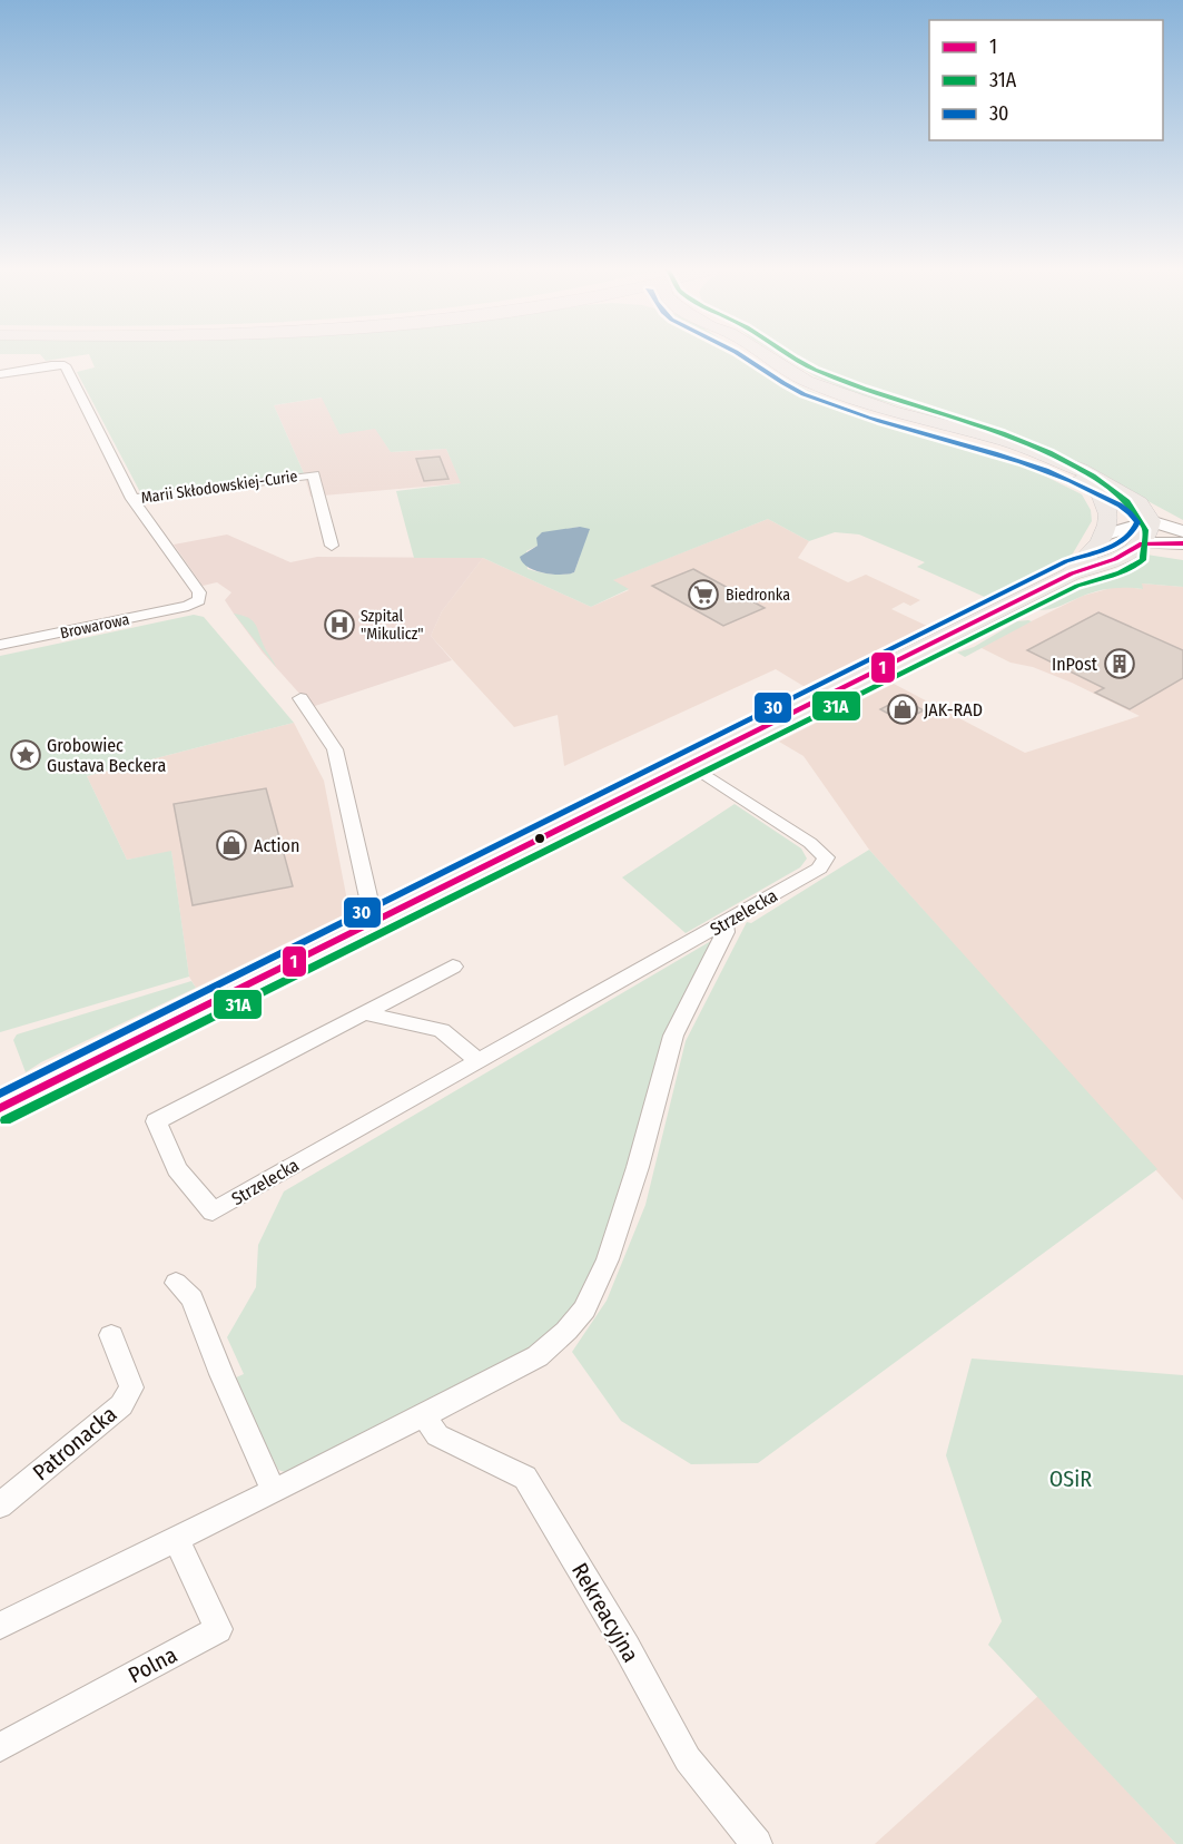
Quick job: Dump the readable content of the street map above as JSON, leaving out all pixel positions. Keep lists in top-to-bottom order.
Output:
{
  "streets": {
    "street": [
      "Marii Skłodowskiej-Curie",
      "Browarowa",
      "Strzelecka",
      "Patronacka",
      "Rekreacyjna",
      "Polna"
    ]
  },
  "crossings": [
    ["Marii Skłodowskiej-Curie", "Browarowa"]
  ],
  "parks": ["OSiR"],
  "places": {
    "supermarket": ["Biedronka"],
    "hospital": ["Szpital \"Mikulicz\""],
    "building": ["InPost"],
    "shop": ["JAK-RAD", "Action"],
    "place": ["Grobowiec Gustava Beckera"]
  },
  "lines": ["transit line 31A", "transit line 30", "transit line 1"],
  "legend": ["1", "31A", "30"]
}
